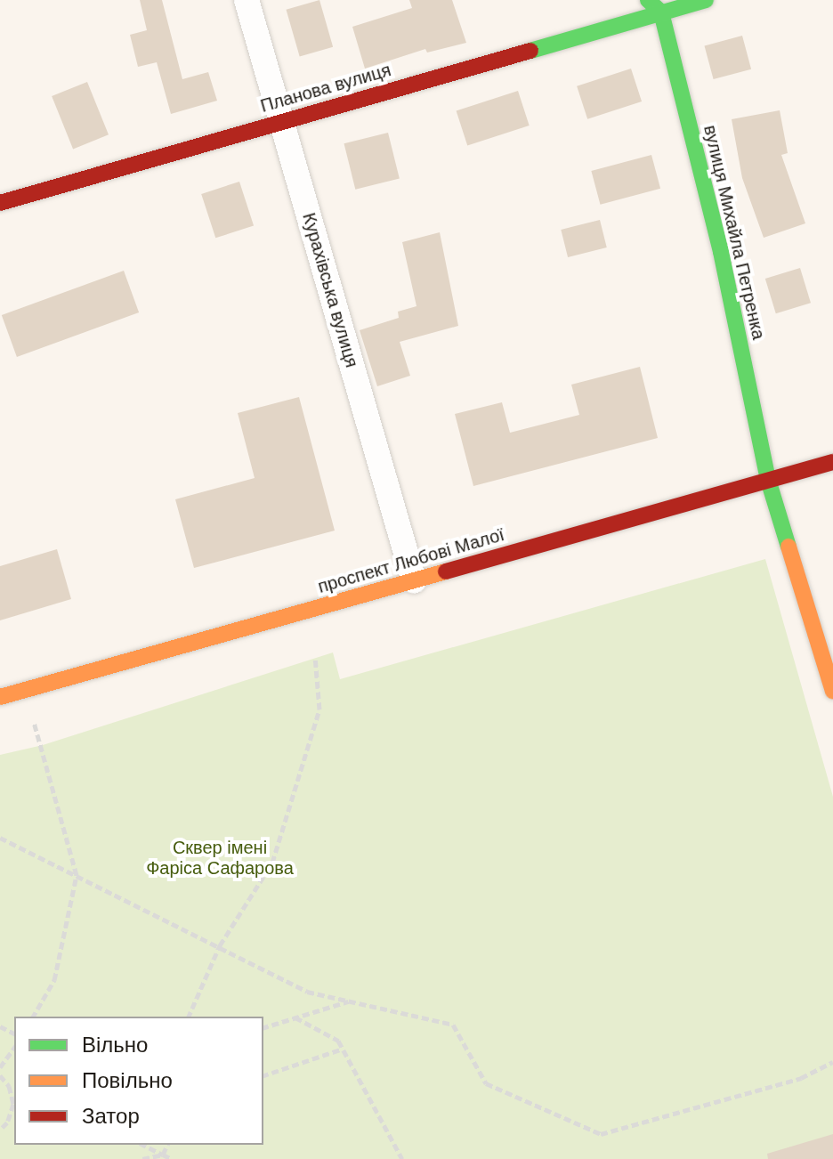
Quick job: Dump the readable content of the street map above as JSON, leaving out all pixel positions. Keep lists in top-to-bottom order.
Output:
{
  "streets": {
    "street": [
      "Планова вулиця",
      "вулиця Михайла Петренка",
      "Курахівська вулиця",
      "проспект Любові Малої"
    ]
  },
  "crossings": [
    ["Планова вулиця", "вулиця Михайла Петренка"],
    ["Планова вулиця", "Курахівська вулиця"],
    ["вулиця Михайла Петренка", "проспект Любові Малої"],
    ["Курахівська вулиця", "проспект Любові Малої"]
  ],
  "parks": ["Сквер імені Фаріса Сафарова"],
  "legend": ["Вільно", "Повільно", "Затор"]
}
